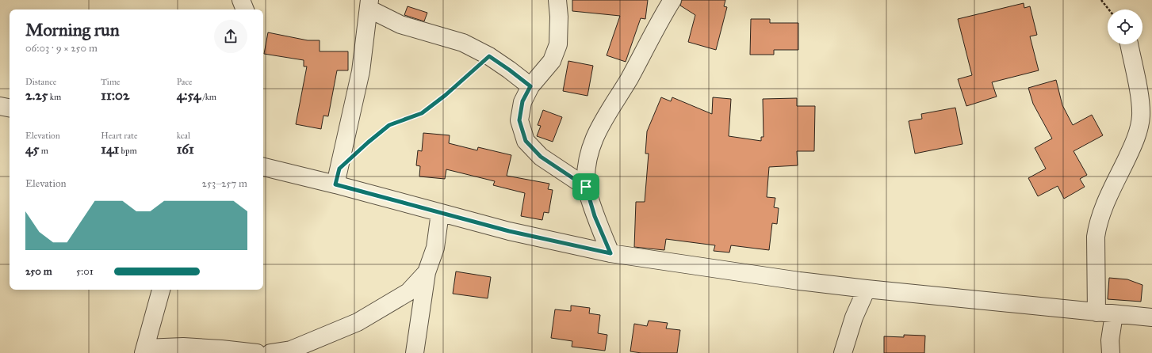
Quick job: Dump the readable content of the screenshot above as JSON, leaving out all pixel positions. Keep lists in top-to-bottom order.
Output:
{
  "page": {
    "heading": ["Morning run", "06:03 · 9 × 250 m"],
    "stats": [
      ["Distance", "2.25 km"],
      ["Time", "11:02"],
      ["Pace", "4:54 /km"],
      ["Elevation", "45 m"],
      ["Heart rate", "141 bpm"],
      ["kcal", "161"]
    ],
    "chart": ["Elevation", "253–257 m"],
    "list": [
      {
        "name": "250 m",
        "note": "5:01"
      }
    ]
  }
}
